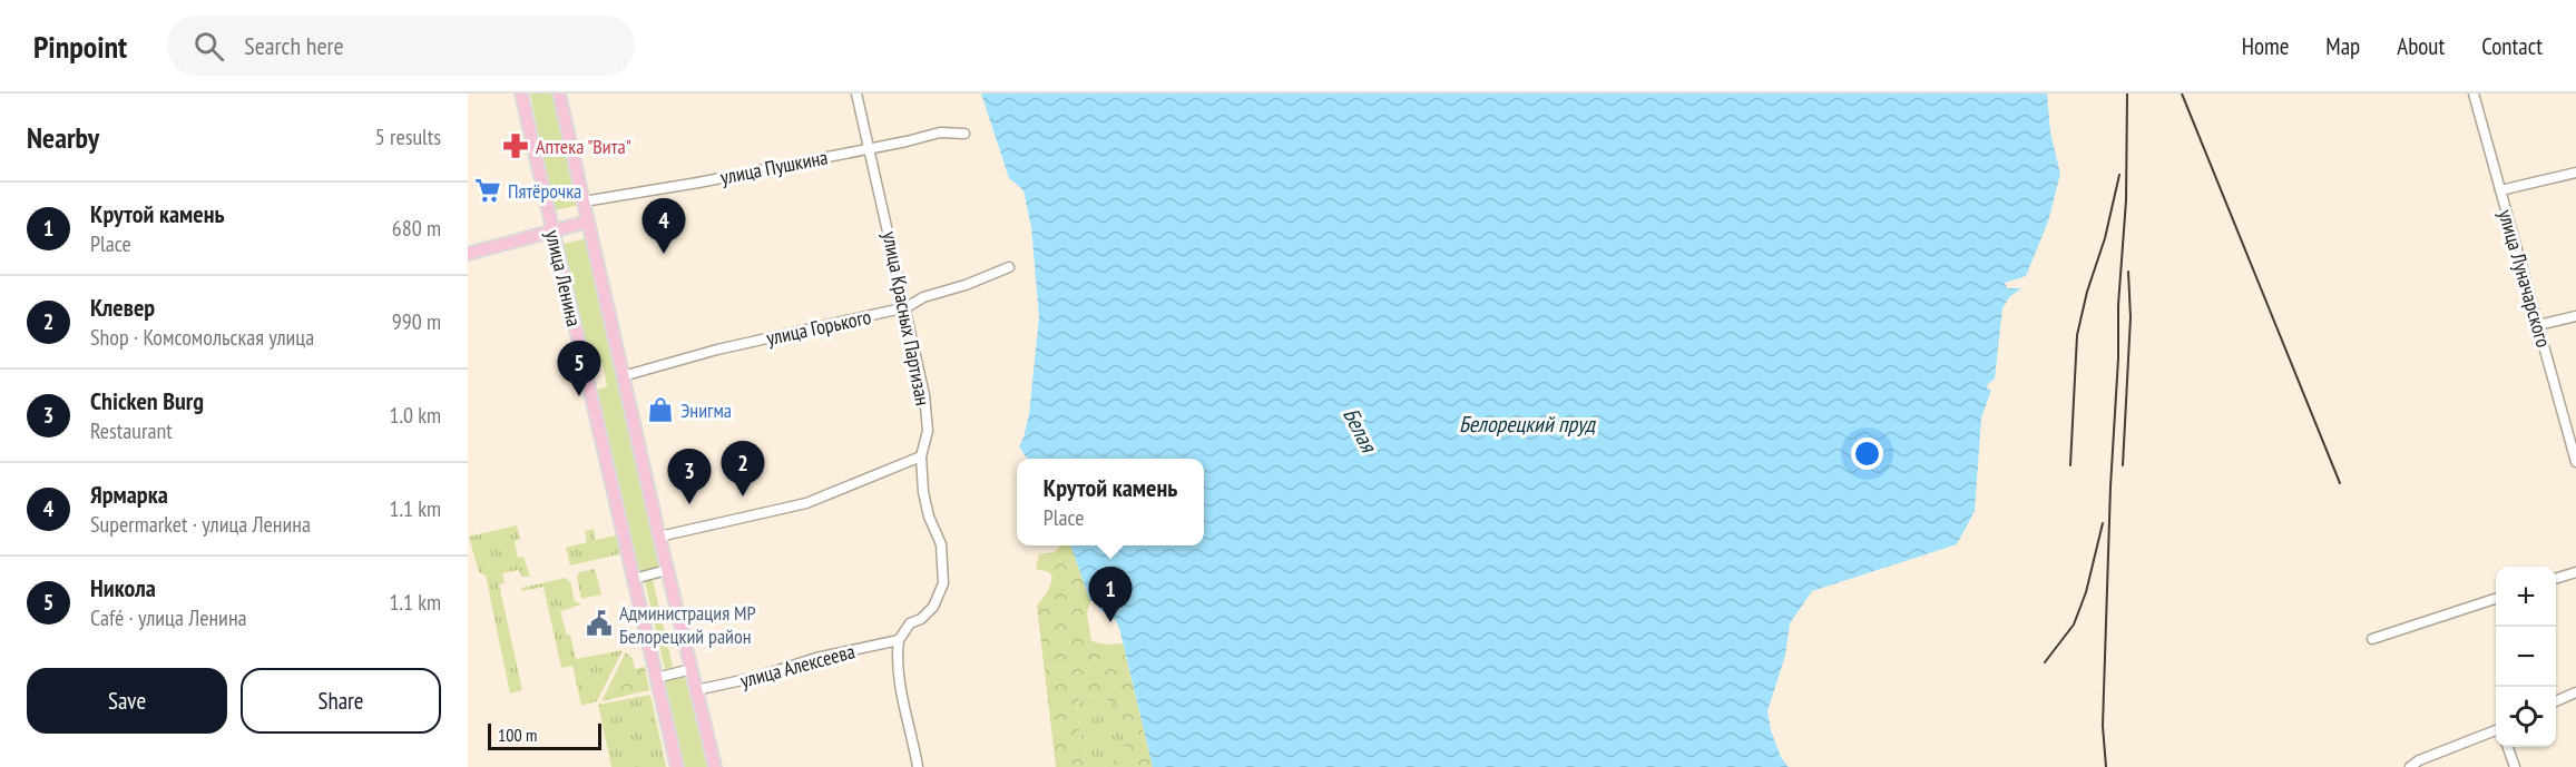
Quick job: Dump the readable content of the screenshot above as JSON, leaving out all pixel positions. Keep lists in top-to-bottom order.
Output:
{
  "streets": {
    "main road": ["улица Ленина"],
    "street": [
      "улица Пушкина",
      "улица Луначарского",
      "улица Красных Партизан",
      "улица Горького",
      "улица Алексеева"
    ]
  },
  "crossings": [
    ["улица Пушкина", "улица Ленина"],
    ["улица Пушкина", "улица Красных Партизан"],
    ["улица Ленина", "улица Горького"],
    ["улица Ленина", "улица Алексеева"],
    ["улица Красных Партизан", "улица Горького"],
    ["улица Красных Партизан", "улица Алексеева"]
  ],
  "water": ["Белорецкий пруд", "Белая"],
  "places": {
    "pharmacy": ["Аптека \"Вита\""],
    "supermarket": ["Пятёрочка"],
    "shop": ["Энигма"],
    "public building": ["Администрация МР Белорецкий район"]
  },
  "scale_bar": "100 m",
  "page": {
    "header": "Pinpoint",
    "search": "Search here",
    "nav": [
      "Home",
      "Map",
      "About",
      "Contact"
    ],
    "heading": ["Nearby", "5 results"],
    "list": [
      {
        "mark": "1",
        "name": "Крутой камень",
        "note": "Place",
        "value": "680 m"
      },
      {
        "mark": "2",
        "name": "Клевер",
        "note": "Shop · Комсомольская улица",
        "value": "990 m"
      },
      {
        "mark": "3",
        "name": "Chicken Burg",
        "note": "Restaurant",
        "value": "1.0 km"
      },
      {
        "mark": "4",
        "name": "Ярмарка",
        "note": "Supermarket · улица Ленина",
        "value": "1.1 km"
      },
      {
        "mark": "5",
        "name": "Никола",
        "note": "Café · улица Ленина",
        "value": "1.1 km"
      }
    ],
    "pins": [
      "4",
      "5",
      "2",
      "3",
      "1"
    ],
    "popup": ["Крутой камень", "Place"],
    "map_buttons": ["+", "−"],
    "buttons": ["Save", "Share"],
    "scale": "100 m"
  }
}
